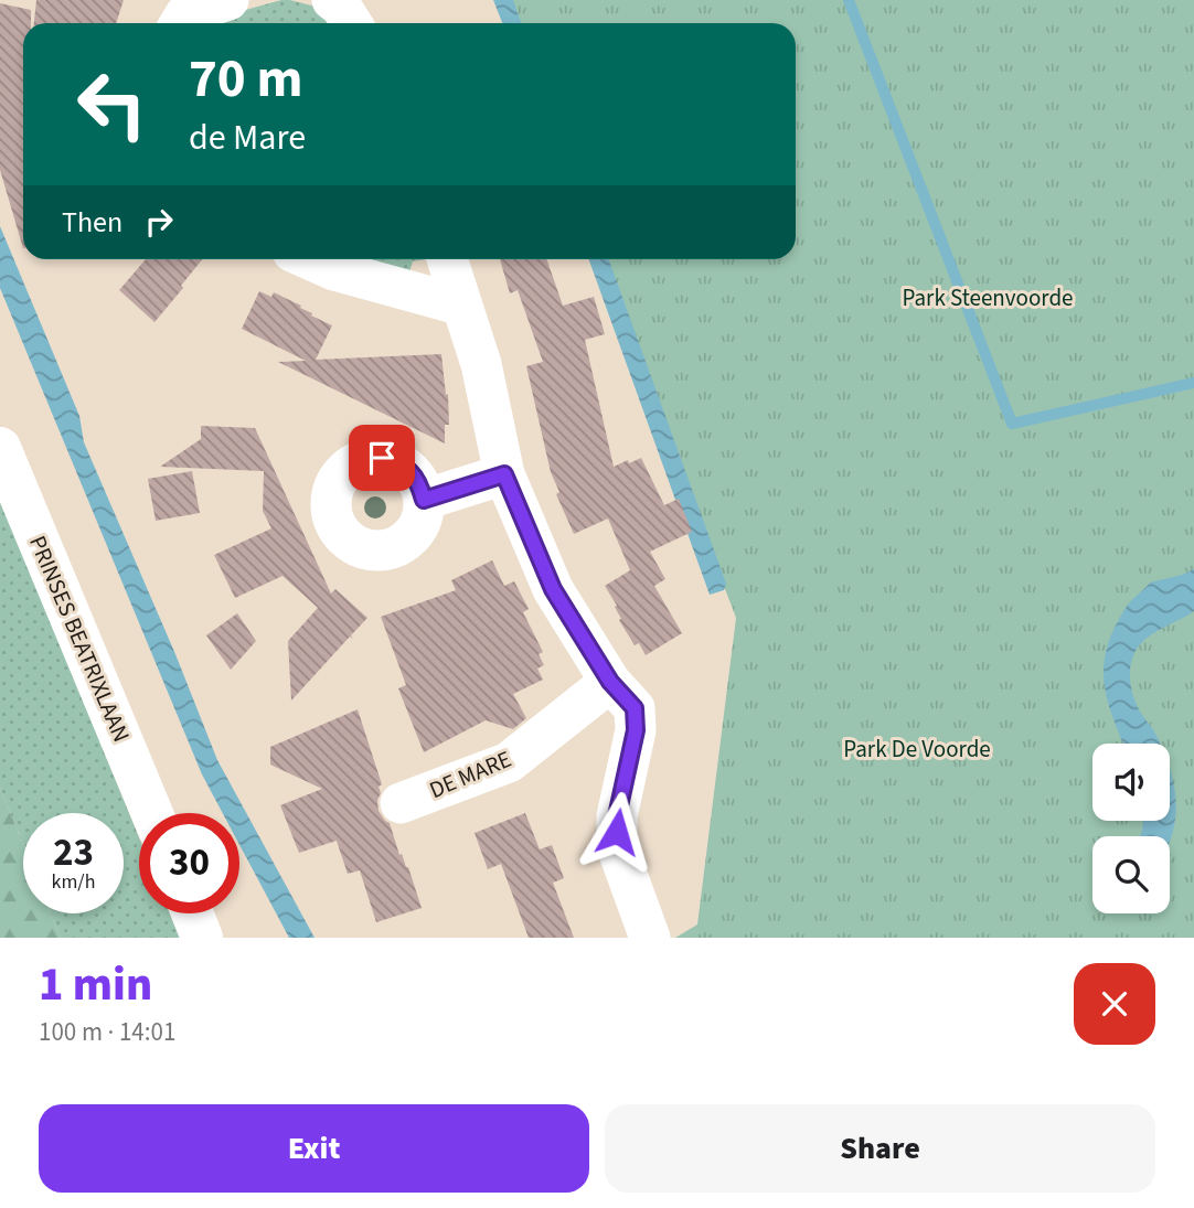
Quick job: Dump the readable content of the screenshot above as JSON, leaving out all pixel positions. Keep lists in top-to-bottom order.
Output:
{
  "streets": {
    "main road": ["PRINSES BEATRIXLAAN"],
    "street": ["DE MARE"]
  },
  "parks": ["Park Steenvoorde", "Park De Voorde"],
  "page": {
    "turn": ["70 m", "de Mare"],
    "then": "Then",
    "speed": "23 km/h",
    "limit": "30",
    "heading": ["1 min", "100 m · 14:01"],
    "buttons": ["Exit", "Share"]
  }
}
